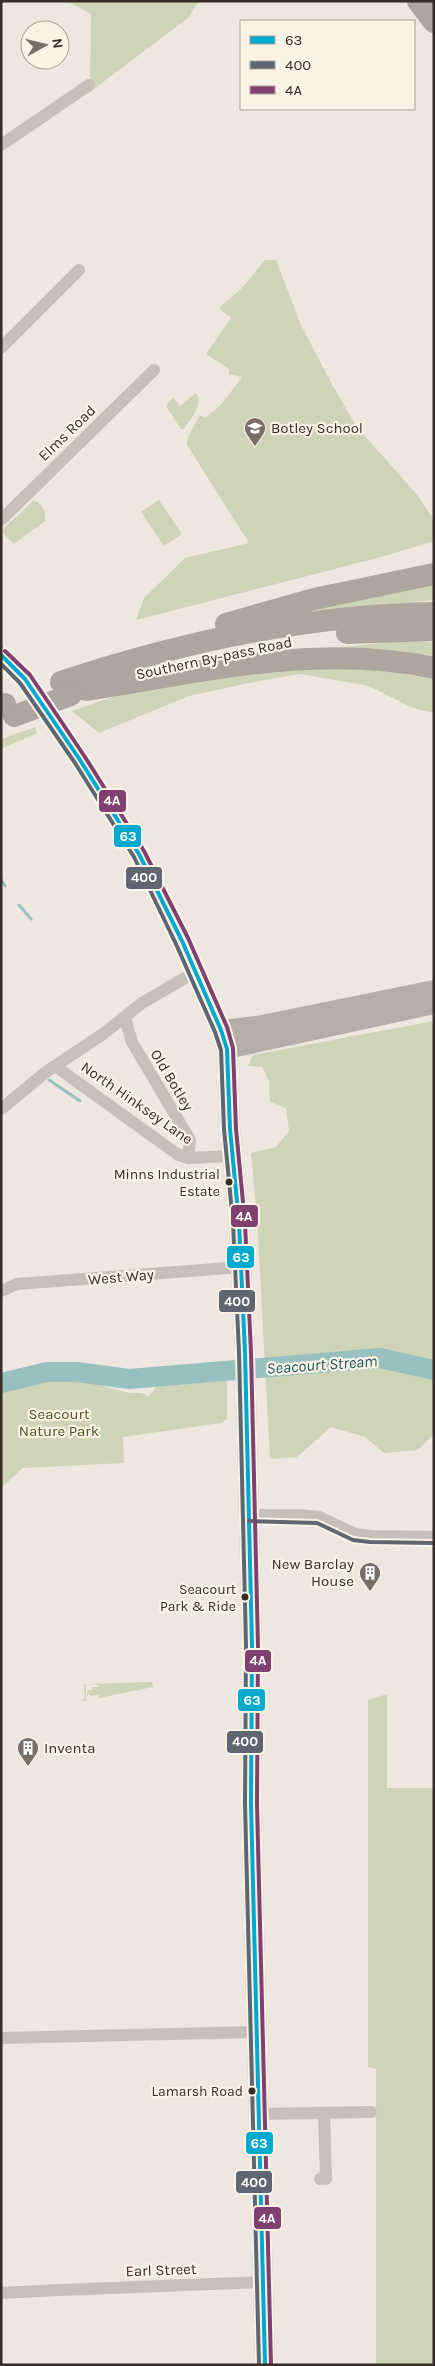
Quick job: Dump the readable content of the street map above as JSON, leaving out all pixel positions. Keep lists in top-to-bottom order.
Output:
{
  "streets": {
    "highway": ["Southern By-pass Road"],
    "street": [
      "Elms Road",
      "Old Botley",
      "North Hinksey Lane",
      "West Way",
      "Earl Street"
    ]
  },
  "crossings": [
    ["Old Botley", "North Hinksey Lane"]
  ],
  "water": ["Seacourt Stream"],
  "parks": ["Seacourt Nature Park"],
  "places": {
    "school or university": ["Botley School"],
    "other": ["Minns Industrial Estate", "Seacourt Park & Ride", "Lamarsh Road"],
    "building": ["New Barclay House", "Inventa"]
  },
  "lines": ["transit line 4A", "transit line 63", "transit line 400"],
  "legend": ["63", "400", "4A"],
  "north": "right"
}
